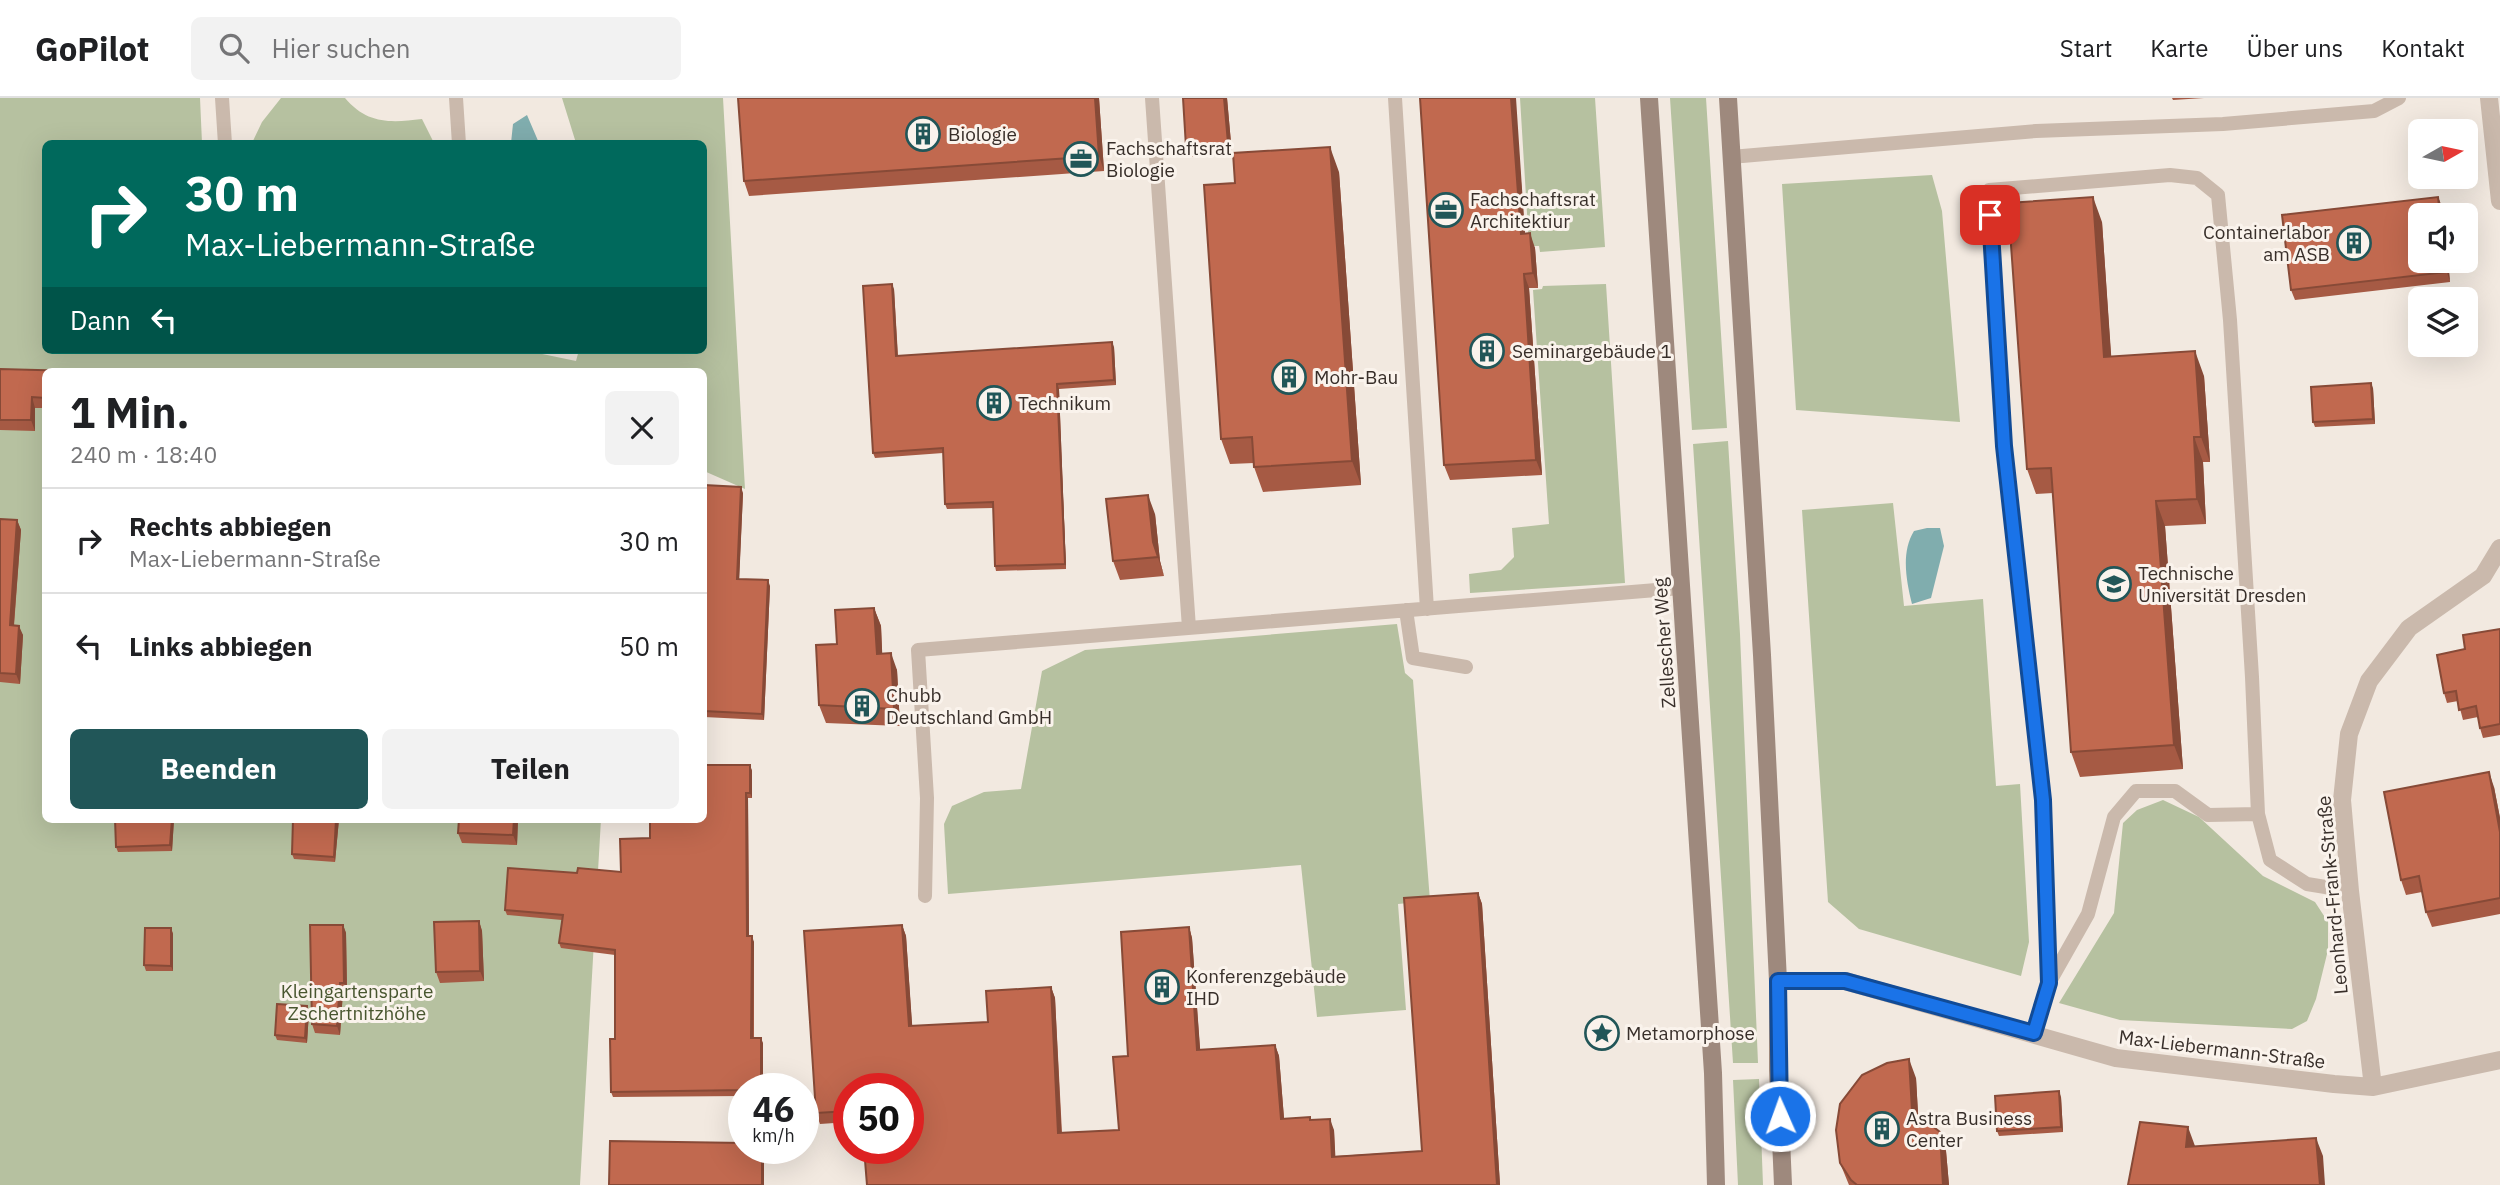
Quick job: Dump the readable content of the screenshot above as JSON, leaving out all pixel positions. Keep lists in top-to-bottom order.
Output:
{
  "streets": {
    "main road": ["Zellescher Weg"],
    "street": ["Leonhard-Frank-Straße", "Max-Liebermann-Straße"]
  },
  "crossings": [
    ["Leonhard-Frank-Straße", "Max-Liebermann-Straße"]
  ],
  "parks": ["Kleingartensparte Zschertnitzhöhe"],
  "places": {
    "building": [
      "Biologie",
      "Containerlabor am ASB",
      "Seminargebäude 1",
      "Mohr-Bau",
      "Technikum",
      "Chubb Deutschland GmbH",
      "Konferenzgebäude IHD",
      "Astra Business Center"
    ],
    "office": ["Fachschaftsrat Biologie", "Fachschaftsrat Architektiur"],
    "school or university": ["Technische Universität Dresden"],
    "place": ["Metamorphose"]
  },
  "north": "right",
  "page": {
    "header": "GoPilot",
    "search": "Hier suchen",
    "nav": [
      "Start",
      "Karte",
      "Über uns",
      "Kontakt"
    ],
    "turn": ["30 m", "Max-Liebermann-Straße"],
    "then": "Dann",
    "heading": ["1 Min.", "240 m · 18:40"],
    "list": [
      {
        "name": "Rechts abbiegen",
        "note": "Max-Liebermann-Straße",
        "value": "30 m"
      },
      {
        "name": "Links abbiegen",
        "value": "50 m"
      }
    ],
    "buttons": ["Beenden", "Teilen"],
    "speed": "46 km/h",
    "limit": "50"
  }
}
